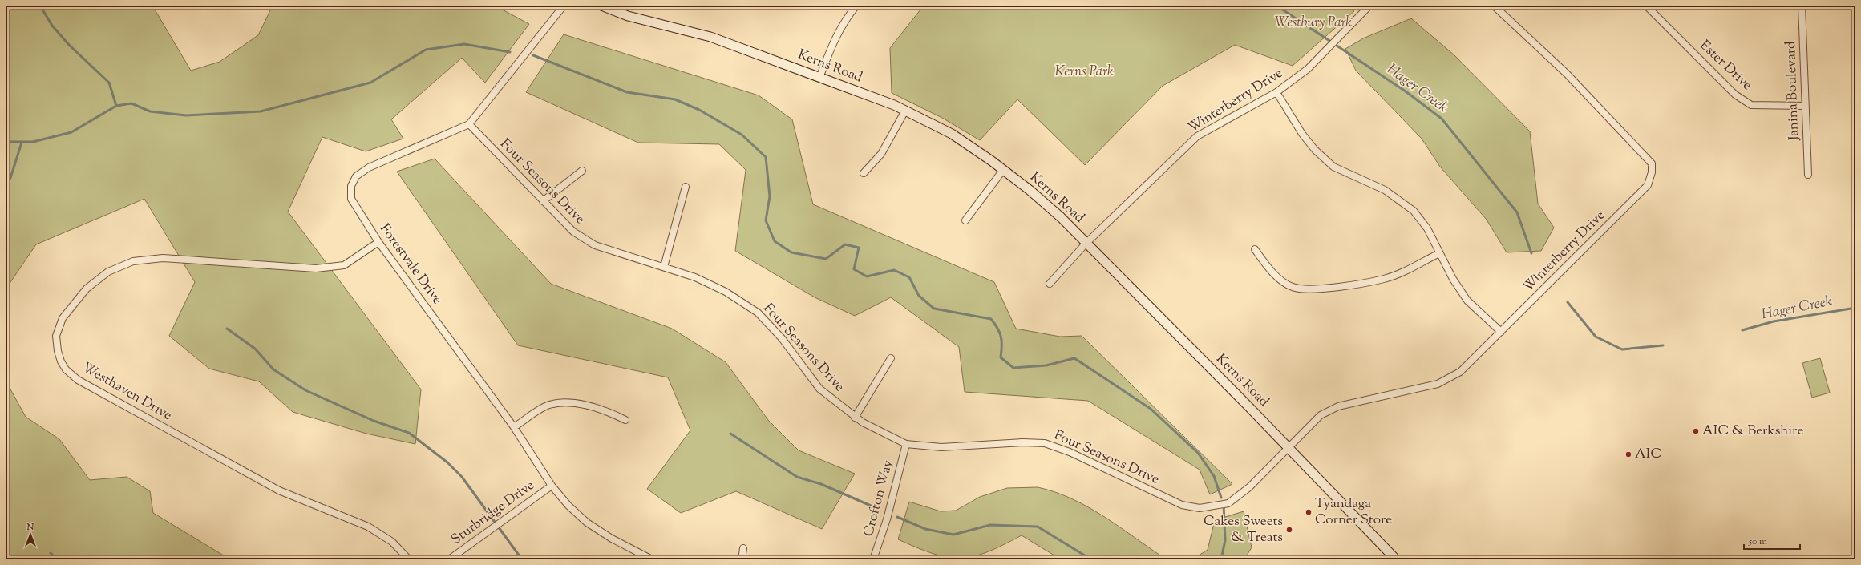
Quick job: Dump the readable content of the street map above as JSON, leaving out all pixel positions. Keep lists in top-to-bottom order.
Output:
{
  "streets": {
    "street": [
      "Ester Drive",
      "Kerns Road",
      "Janina Boulevard",
      "Winterberry Drive",
      "Four Seasons Drive",
      "Forestvale Drive",
      "Westhaven Drive",
      "Crofton Way",
      "Sturbridge Drive"
    ]
  },
  "crossings": [
    ["Ester Drive", "Janina Boulevard"],
    ["Kerns Road", "Winterberry Drive"],
    ["Kerns Road", "Four Seasons Drive"],
    ["Winterberry Drive", "Four Seasons Drive"],
    ["Four Seasons Drive", "Forestvale Drive"],
    ["Four Seasons Drive", "Crofton Way"],
    ["Forestvale Drive", "Westhaven Drive"],
    ["Forestvale Drive", "Sturbridge Drive"]
  ],
  "water": ["Hager Creek"],
  "parks": ["Westbury Park", "Kerns Park"],
  "places": [
    "AIC & Berkshire",
    "AIC",
    "Tyandaga Corner Store",
    "Cakes Sweets & Treats"
  ],
  "scale_bar": "50 m",
  "north": "top"
}
